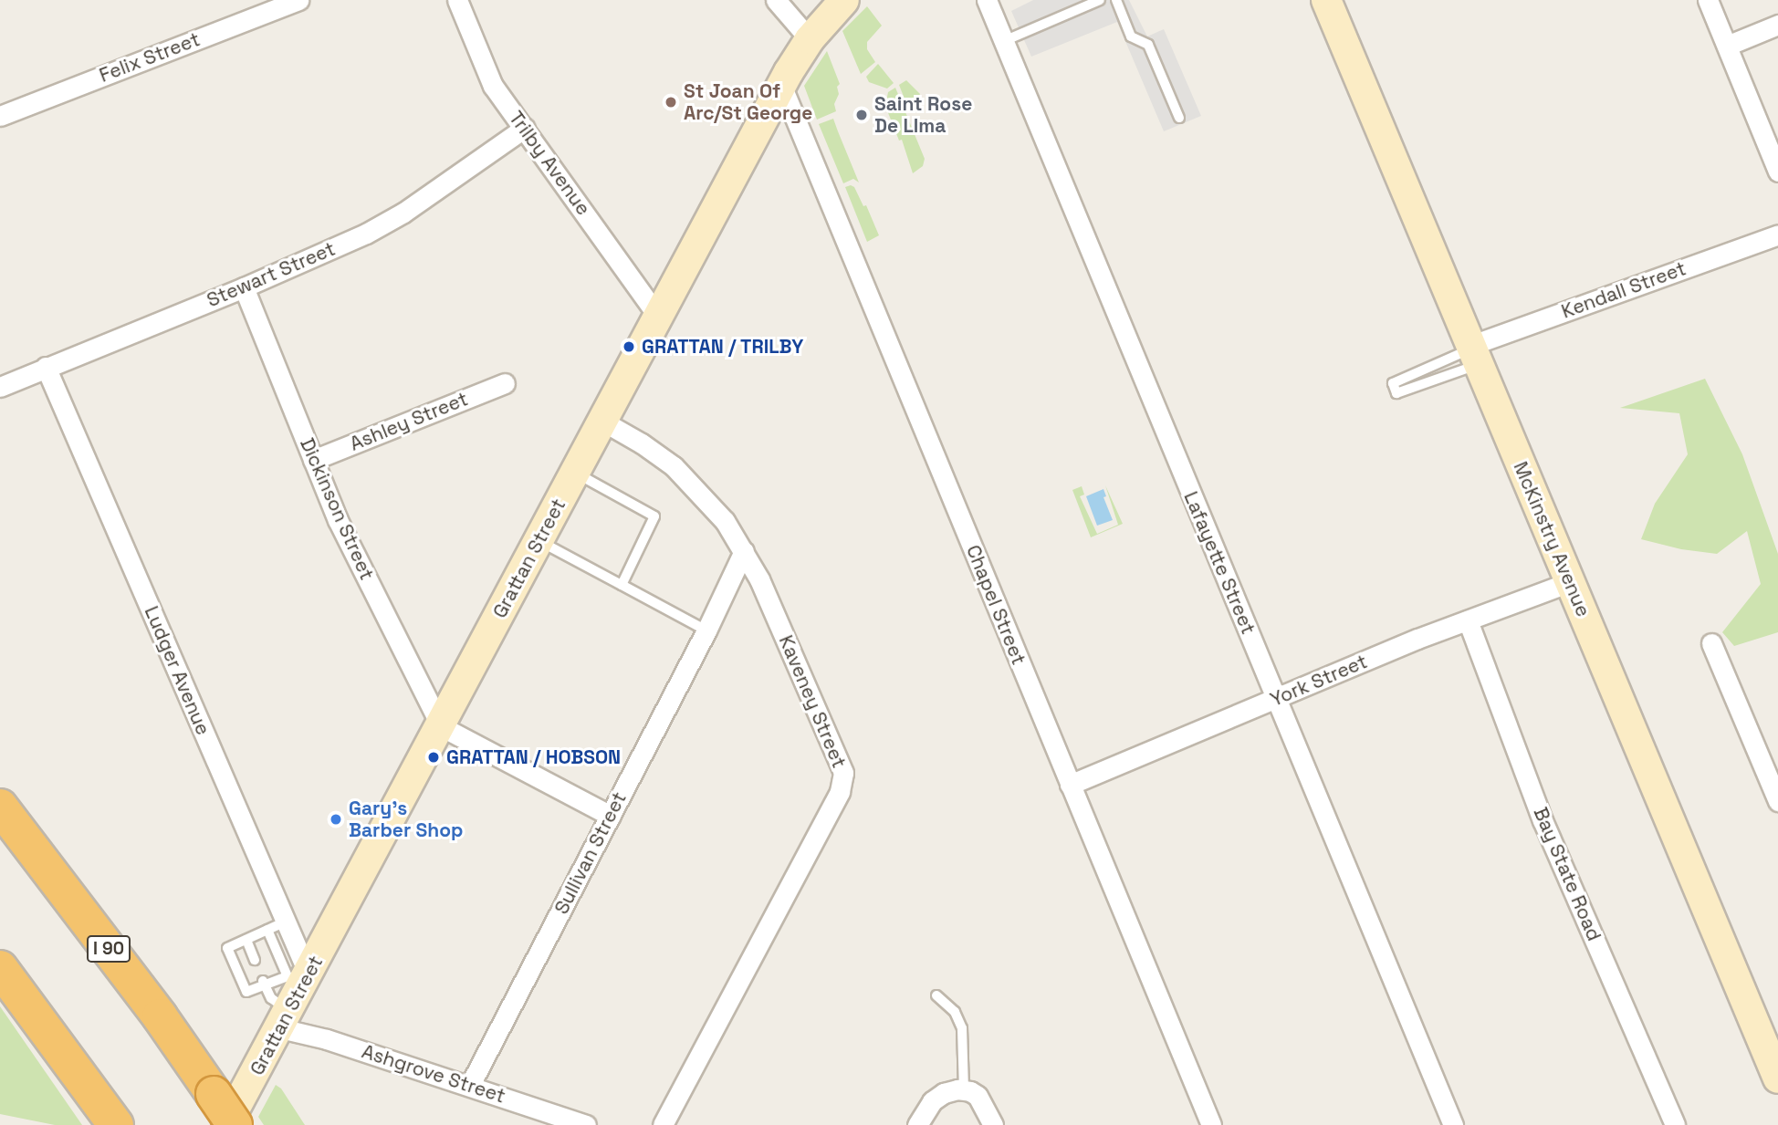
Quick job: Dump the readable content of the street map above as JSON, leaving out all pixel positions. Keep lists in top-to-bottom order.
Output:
{
  "streets": {
    "highway": ["I 90"],
    "main road": ["McKinstry Avenue", "Grattan Street"],
    "street": [
      "Felix Street",
      "Trilby Avenue",
      "Stewart Street",
      "Kendall Street",
      "Ashley Street",
      "Dickinson Street",
      "Lafayette Street",
      "Chapel Street",
      "Ludger Avenue",
      "York Street",
      "Kaveney Street",
      "Sullivan Street",
      "Bay State Road",
      "Ashgrove Street"
    ]
  },
  "crossings": [
    ["Trilby Avenue", "Stewart Street"],
    ["Trilby Avenue", "Grattan Street"],
    ["Stewart Street", "Dickinson Street"],
    ["Stewart Street", "Ludger Avenue"],
    ["Kendall Street", "McKinstry Avenue"],
    ["Ashley Street", "Dickinson Street"],
    ["Dickinson Street", "Grattan Street"],
    ["McKinstry Avenue", "York Street"],
    ["Grattan Street", "Chapel Street"],
    ["Grattan Street", "Ludger Avenue"],
    ["Grattan Street", "Kaveney Street"],
    ["Grattan Street", "I 90"],
    ["Grattan Street", "Ashgrove Street"],
    ["Lafayette Street", "York Street"],
    ["Chapel Street", "York Street"],
    ["York Street", "Bay State Road"],
    ["Kaveney Street", "Sullivan Street"],
    ["Sullivan Street", "Ashgrove Street"]
  ],
  "places": [
    "St Joan Of Arc/St George",
    "Saint Rose De LIma",
    "GRATTAN / TRILBY",
    "GRATTAN / HOBSON",
    "Gary's Barber Shop"
  ]
}
